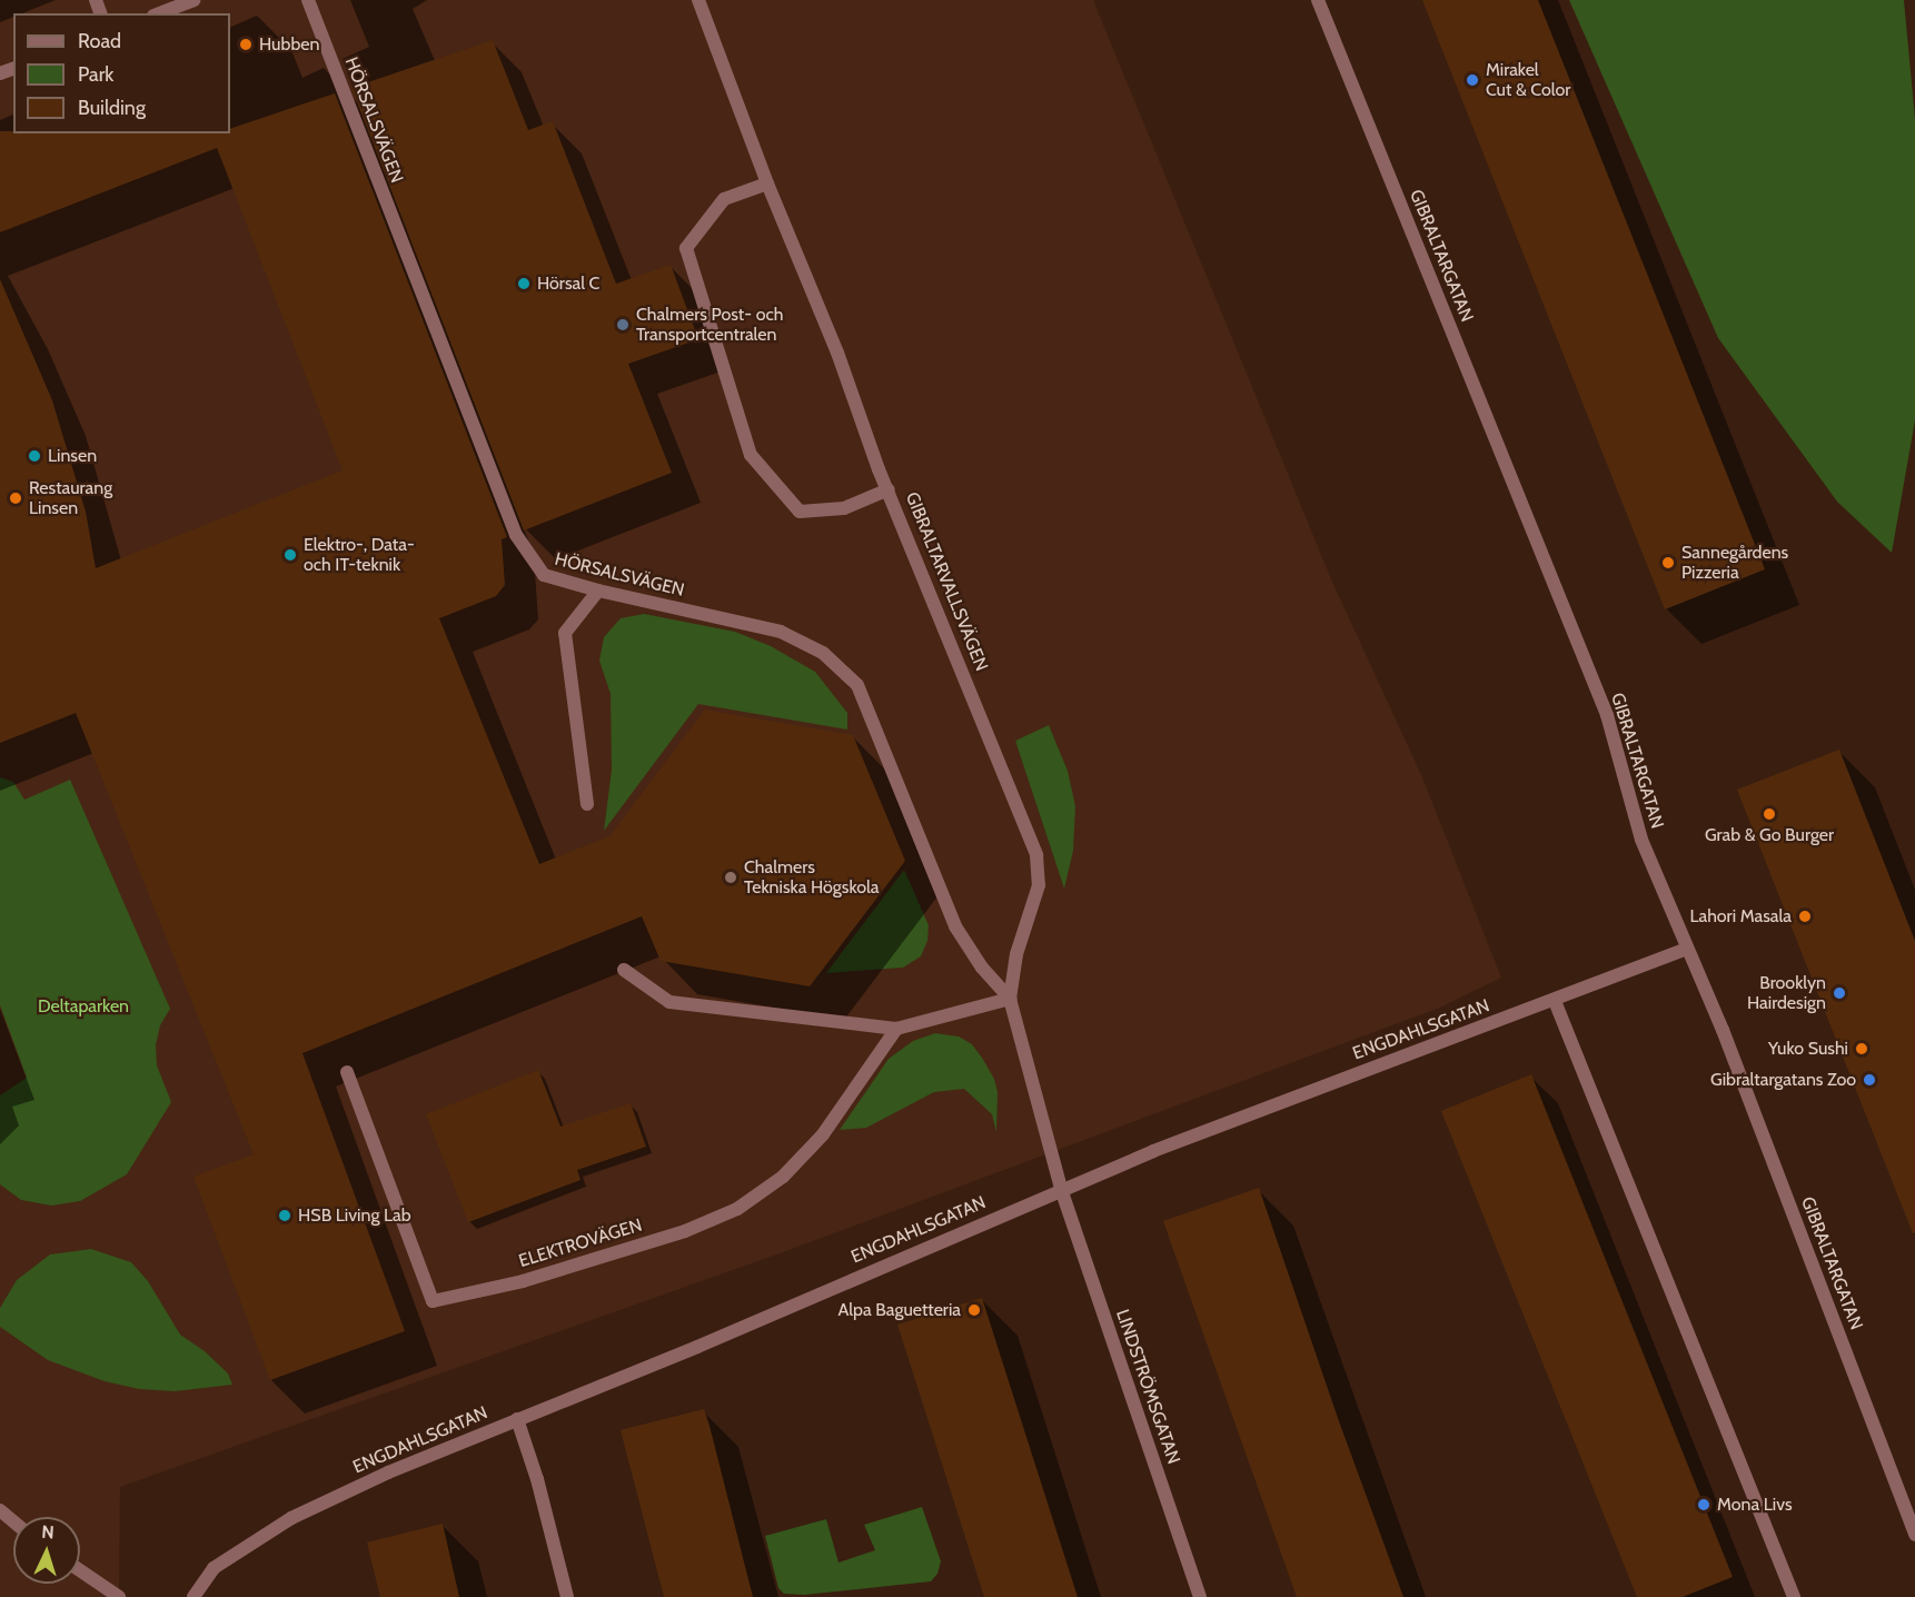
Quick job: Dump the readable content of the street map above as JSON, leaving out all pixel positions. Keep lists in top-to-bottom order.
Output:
{
  "streets": {
    "street": [
      "HÖRSALSVÄGEN",
      "GIBRALTARGATAN",
      "GIBRALTARVALLSVÄGEN",
      "ENGDAHLSGATAN",
      "ELEKTROVÄGEN",
      "LINDSTRÖMSGATAN"
    ]
  },
  "crossings": [
    ["HÖRSALSVÄGEN", "GIBRALTARVALLSVÄGEN"],
    ["GIBRALTARGATAN", "ENGDAHLSGATAN"],
    ["GIBRALTARVALLSVÄGEN", "ENGDAHLSGATAN"],
    ["GIBRALTARVALLSVÄGEN", "LINDSTRÖMSGATAN"],
    ["ENGDAHLSGATAN", "LINDSTRÖMSGATAN"]
  ],
  "parks": ["Deltaparken"],
  "places": [
    "Hubben",
    "Mirakel Cut & Color",
    "Hörsal C",
    "Chalmers Post- och Transportcentralen",
    "Linsen",
    "Restaurang Linsen",
    "Elektro-, Data- och IT-teknik",
    "Sannegårdens Pizzeria",
    "Grab & Go Burger",
    "Chalmers Tekniska Högskola",
    "Lahori Masala",
    "Brooklyn Hairdesign",
    "Yuko Sushi",
    "Gibraltargatans Zoo",
    "HSB Living Lab",
    "Alpa Baguetteria",
    "Mona Livs"
  ],
  "legend": ["Road", "Park", "Building"],
  "north": "top"
}
